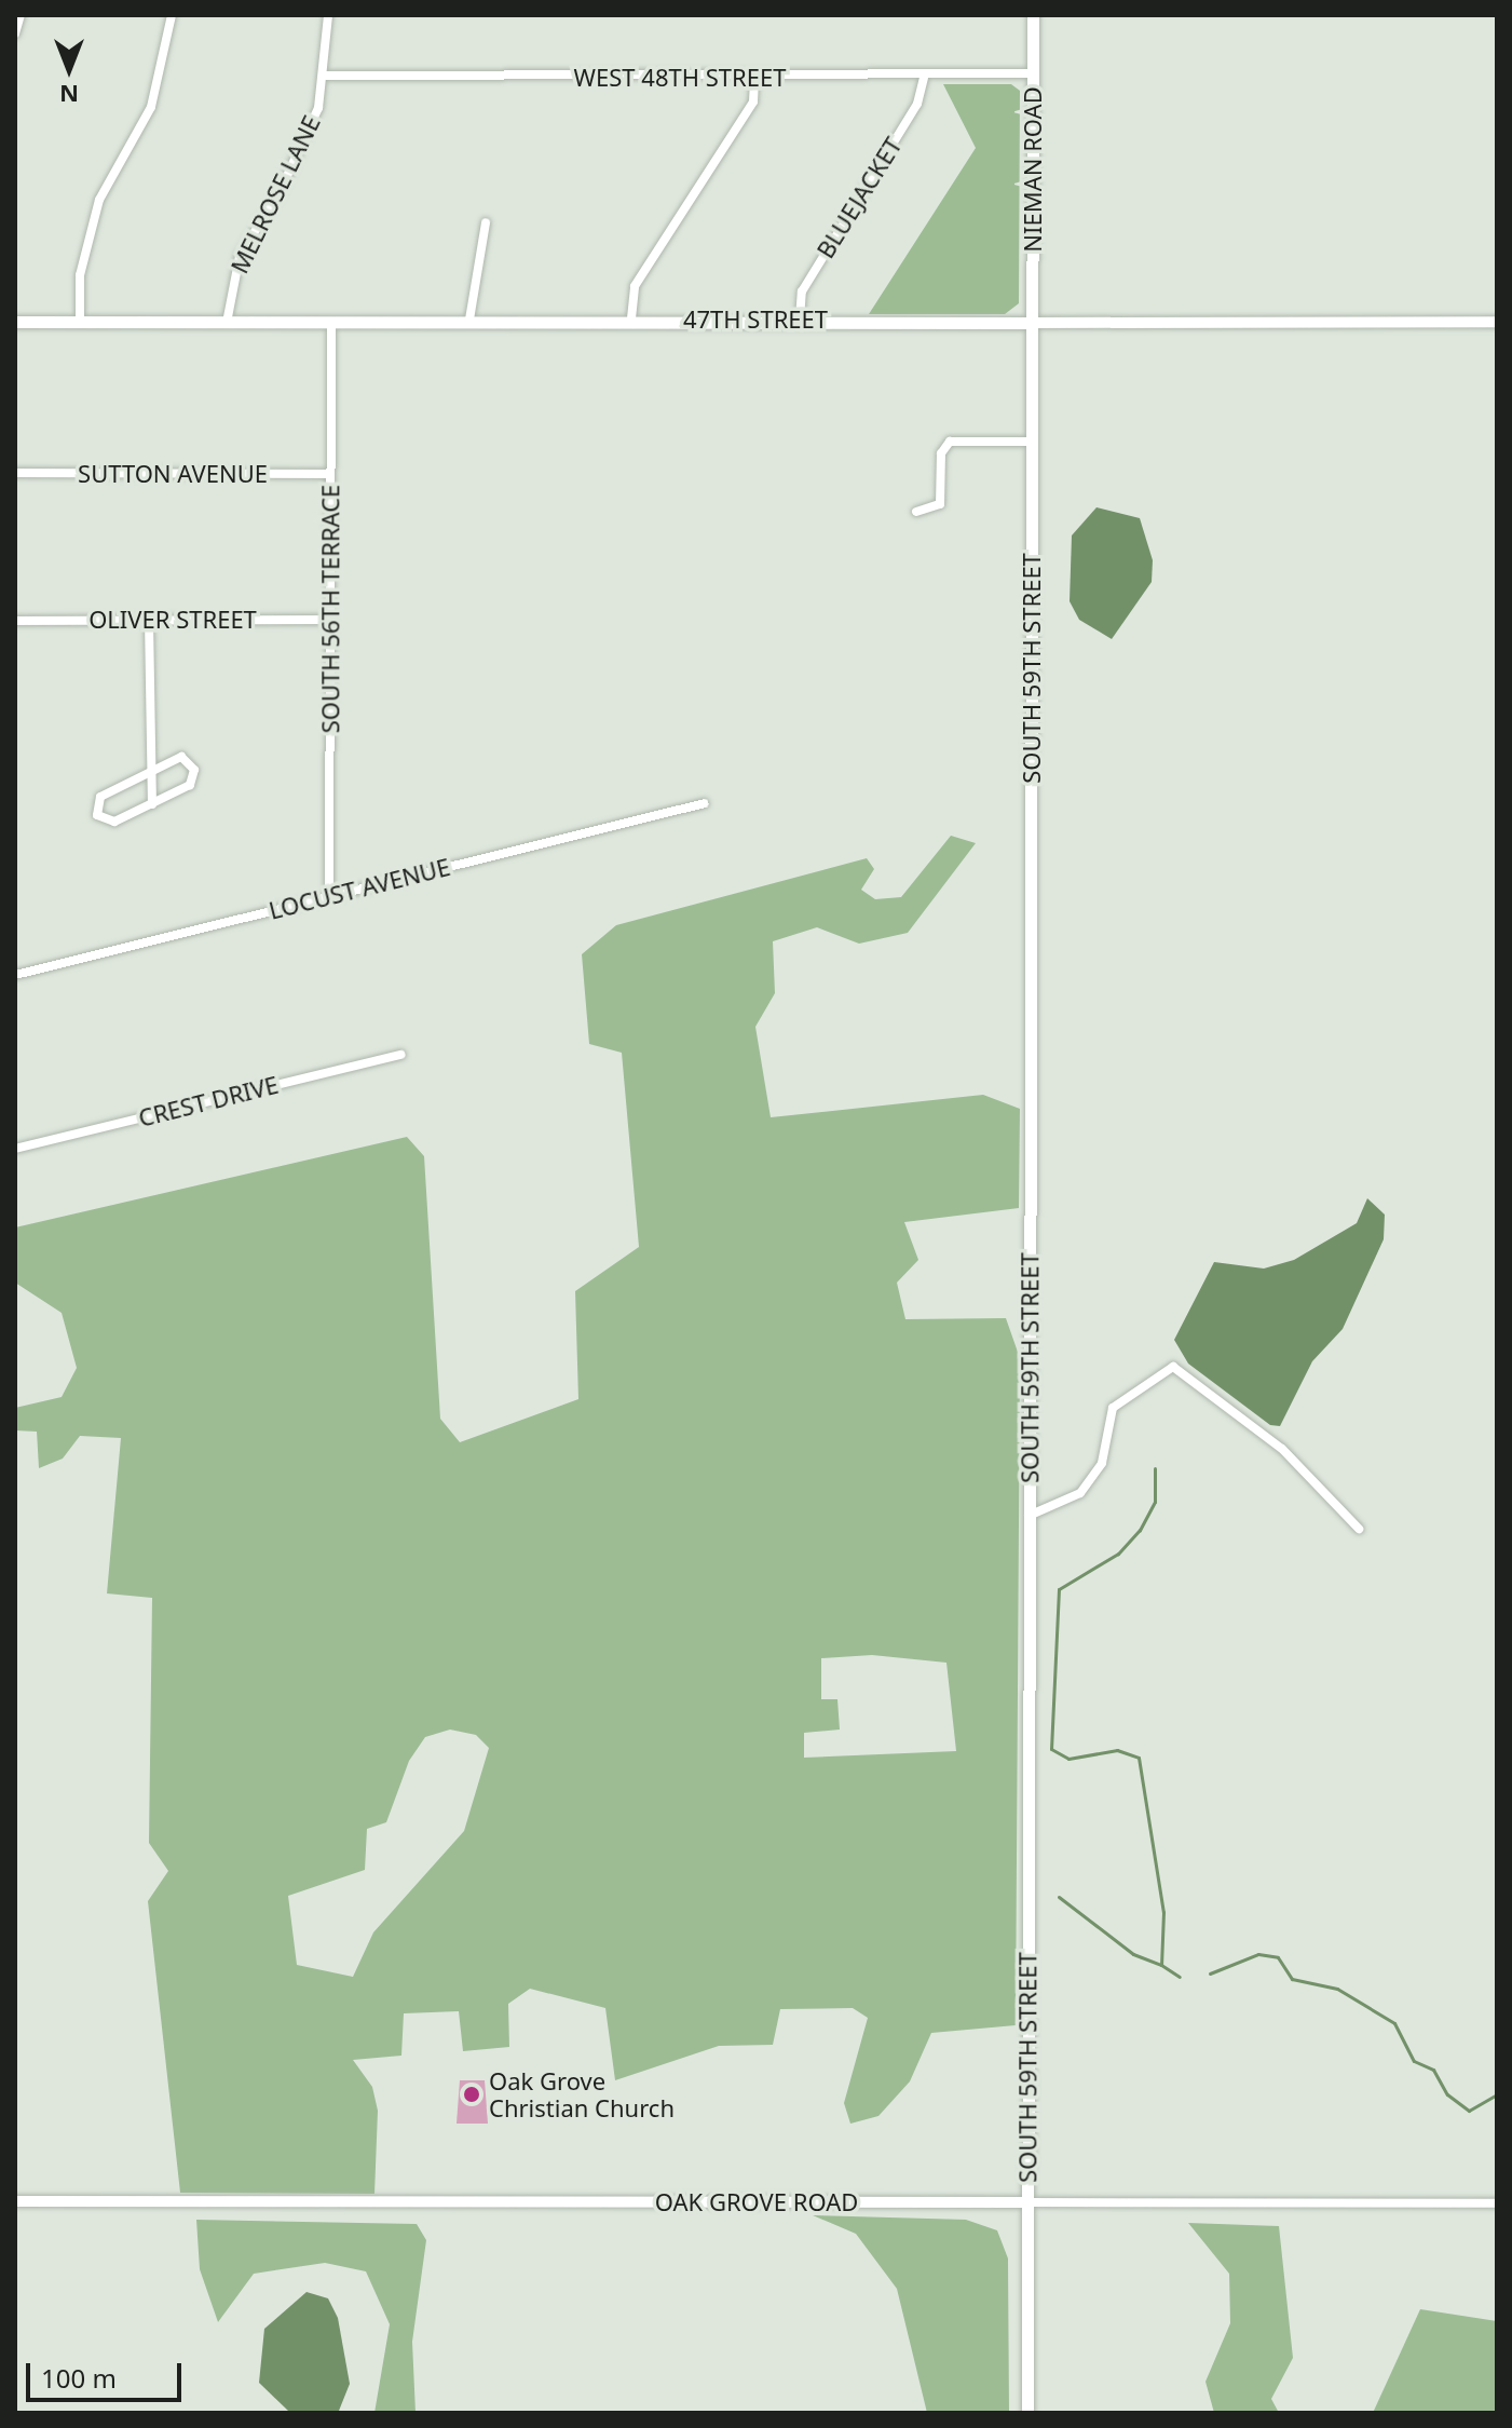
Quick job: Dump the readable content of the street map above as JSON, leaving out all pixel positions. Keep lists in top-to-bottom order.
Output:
{
  "streets": {
    "main road": ["NIEMAN ROAD", "47TH STREET", "SOUTH 59TH STREET"],
    "street": [
      "WEST 48TH STREET",
      "MELROSE LANE",
      "BLUEJACKET",
      "SUTTON AVENUE",
      "SOUTH 56TH TERRACE",
      "OLIVER STREET",
      "LOCUST AVENUE",
      "CREST DRIVE",
      "OAK GROVE ROAD"
    ]
  },
  "crossings": [
    ["WEST 48TH STREET", "NIEMAN ROAD"],
    ["WEST 48TH STREET", "MELROSE LANE"],
    ["WEST 48TH STREET", "BLUEJACKET"],
    ["NIEMAN ROAD", "47TH STREET"],
    ["NIEMAN ROAD", "SOUTH 59TH STREET"],
    ["MELROSE LANE", "47TH STREET"],
    ["BLUEJACKET", "47TH STREET"],
    ["47TH STREET", "SOUTH 56TH TERRACE"],
    ["47TH STREET", "SOUTH 59TH STREET"],
    ["SUTTON AVENUE", "SOUTH 56TH TERRACE"],
    ["SOUTH 56TH TERRACE", "OLIVER STREET"],
    ["SOUTH 56TH TERRACE", "LOCUST AVENUE"],
    ["SOUTH 59TH STREET", "OAK GROVE ROAD"]
  ],
  "places": ["Oak Grove Christian Church"],
  "scale_bar": "100 m",
  "north": "bottom"
}
